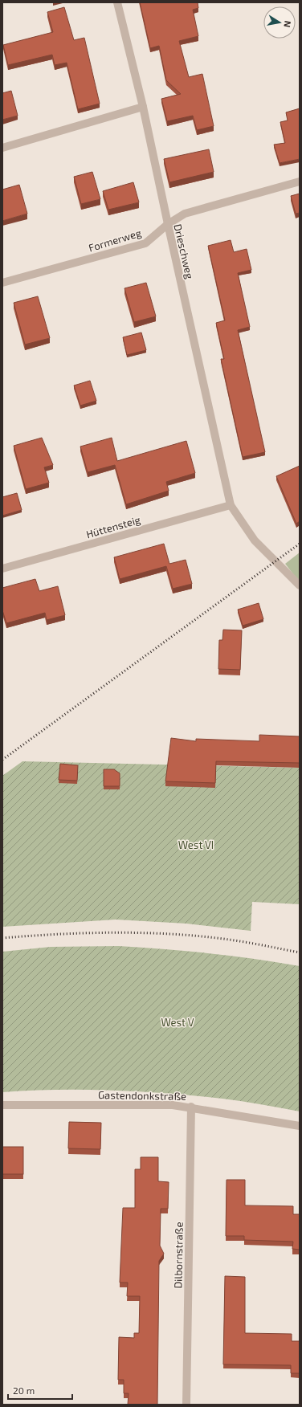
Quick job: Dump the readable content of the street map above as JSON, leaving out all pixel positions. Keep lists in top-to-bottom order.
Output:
{
  "streets": {
    "street": [
      "Formerweg",
      "Drieschweg",
      "Hüttensteig",
      "Gastendonkstraße",
      "Dilbornstraße"
    ]
  },
  "crossings": [
    ["Formerweg", "Drieschweg"],
    ["Drieschweg", "Hüttensteig"],
    ["Gastendonkstraße", "Dilbornstraße"]
  ],
  "parks": ["West VI", "West V"],
  "scale_bar": "20 m",
  "north": "right"
}
